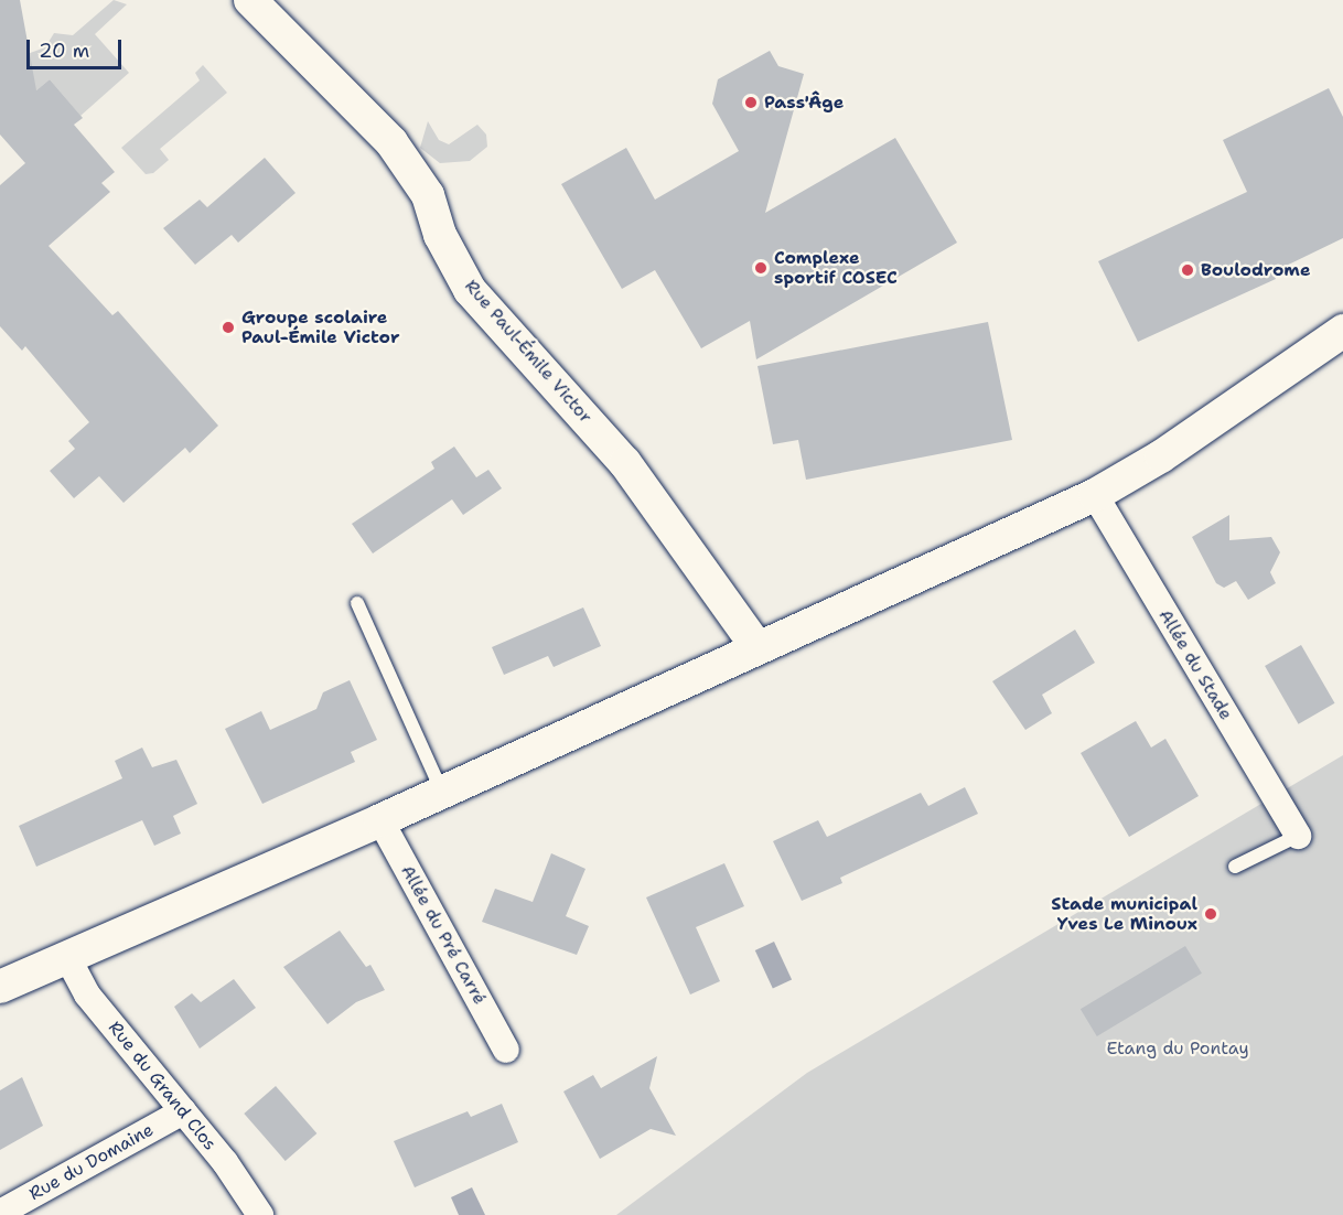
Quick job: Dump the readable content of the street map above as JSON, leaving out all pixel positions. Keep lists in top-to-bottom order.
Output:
{
  "streets": {
    "street": [
      "Rue Paul-Émile Victor",
      "Allée du Stade",
      "Allée du Pré Carré",
      "Rue du Grand Clos",
      "Rue du Domaine"
    ]
  },
  "crossings": [
    ["Rue du Grand Clos", "Rue du Domaine"]
  ],
  "parks": ["Etang du Pontay"],
  "places": [
    "Pass'Âge",
    "Complexe sportif COSEC",
    "Boulodrome",
    "Groupe scolaire Paul-Émile Victor",
    "Stade municipal Yves Le Minoux"
  ],
  "scale_bar": "20 m"
}
